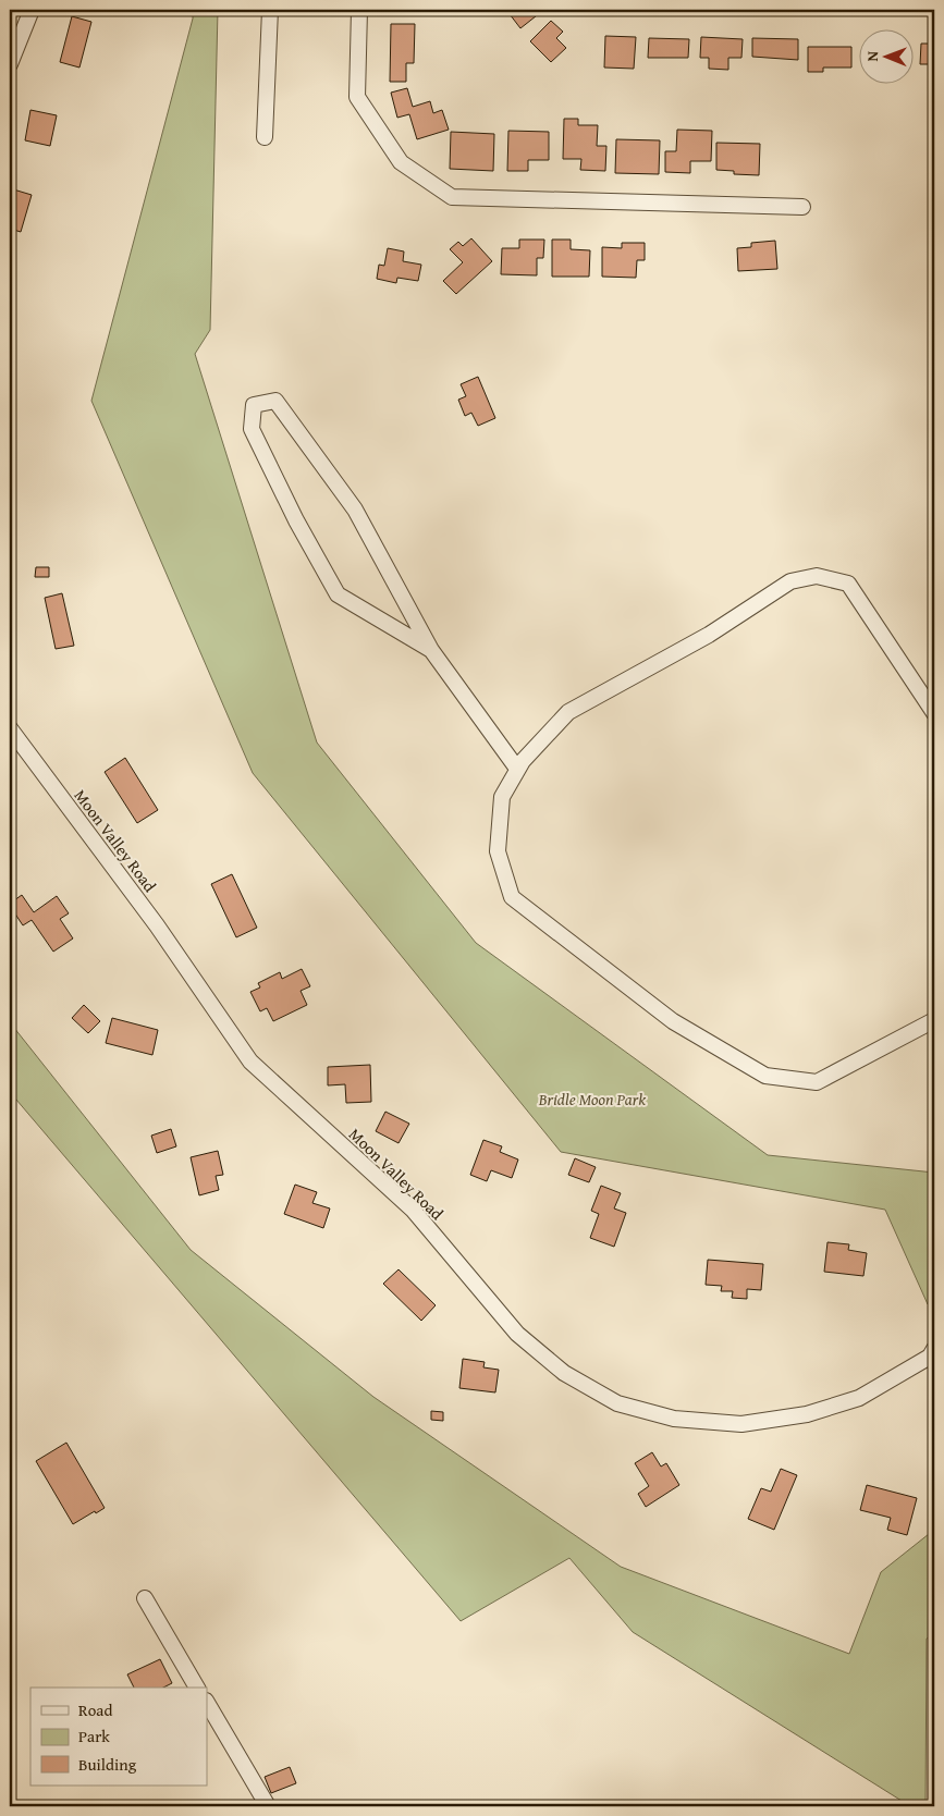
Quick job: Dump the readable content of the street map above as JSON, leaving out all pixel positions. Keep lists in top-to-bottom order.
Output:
{
  "streets": {
    "street": ["Moon Valley Road"]
  },
  "parks": ["Bridle Moon Park"],
  "legend": ["Road", "Park", "Building"],
  "north": "left"
}
